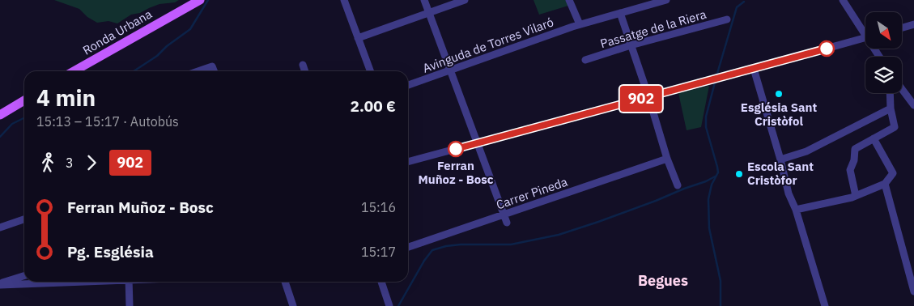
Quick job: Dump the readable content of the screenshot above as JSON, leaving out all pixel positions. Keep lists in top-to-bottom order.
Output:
{
  "streets": {
    "main road": ["Ronda Urbana"],
    "street": ["Passatge de la Riera", "Avinguda de Torres Vilaró", "Carrer Pineda"]
  },
  "districts": ["Begues"],
  "places": ["Església Sant Cristòfol", "Ferran Muñoz - Bosc", "Escola Sant Cristòfor"],
  "lines": ["bus line 902"],
  "north": "bottom right",
  "page": {
    "on_map": "902",
    "heading": ["4 min", "15:13 – 15:17 · Autobús", "2.00 €"],
    "legs": ["3", "902"],
    "list": [
      {
        "name": "Ferran Muñoz - Bosc",
        "value": "15:16"
      },
      {
        "name": "Pg. Església",
        "value": "15:17"
      }
    ]
  }
}
